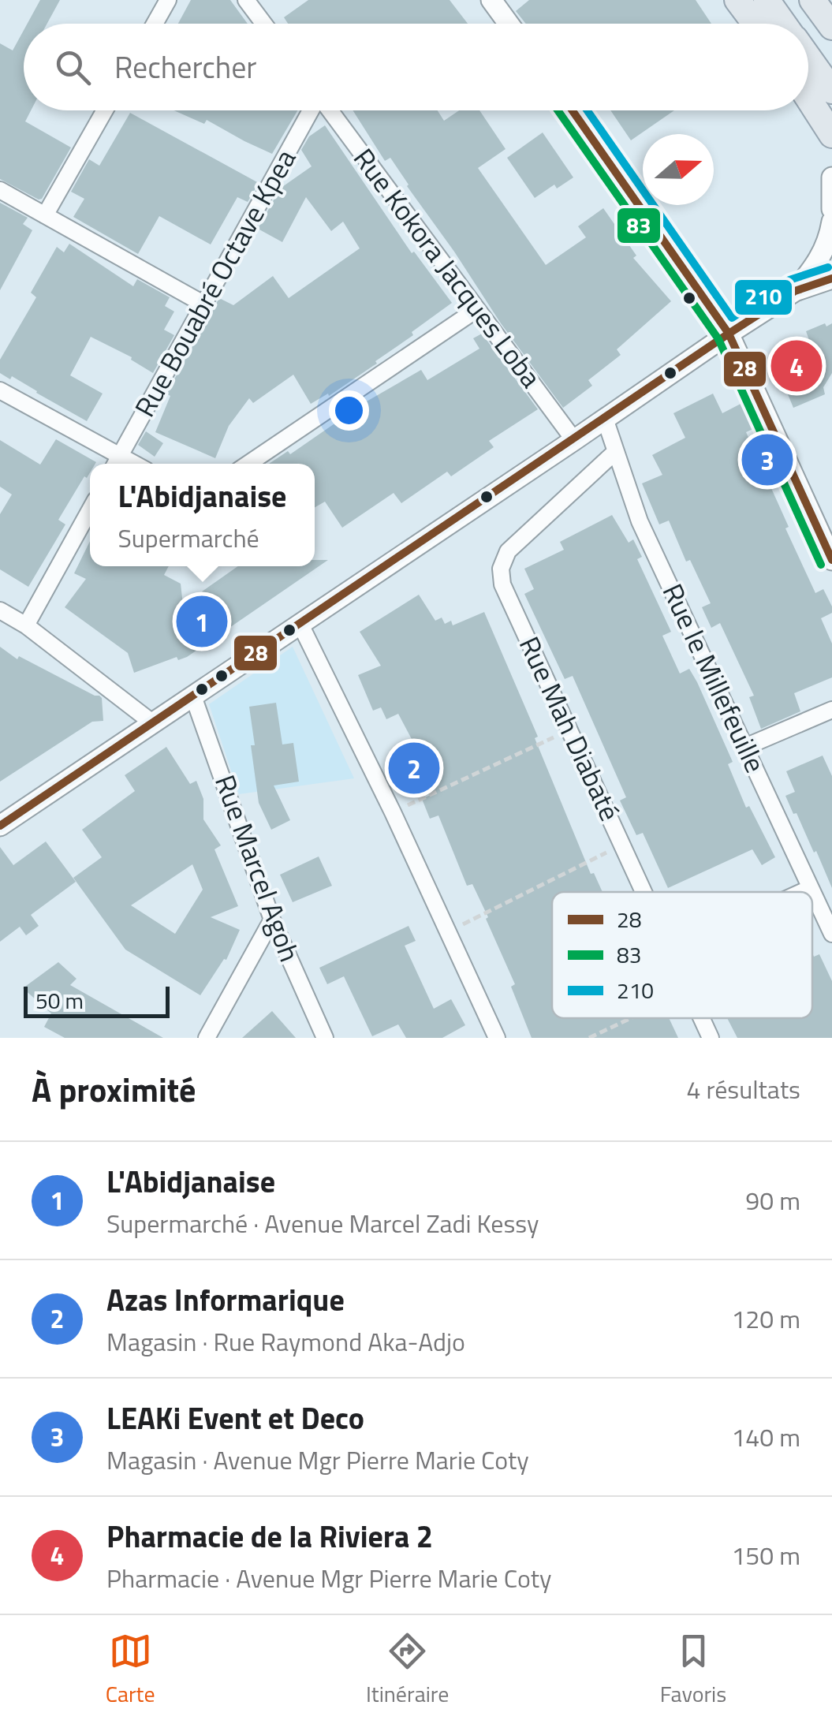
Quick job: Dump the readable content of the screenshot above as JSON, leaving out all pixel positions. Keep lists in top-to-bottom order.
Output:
{
  "streets": {
    "street": [
      "Rue Kokora Jacques Loba",
      "Rue Bouabré Octave Kpea",
      "Rue le Millefeuille",
      "Rue Mah Diabaté",
      "Rue Marcel Agoh"
    ]
  },
  "crossings": [
    ["Rue le Millefeuille", "Rue Mah Diabaté"]
  ],
  "lines": ["transit line 28", "transit line 83", "transit line 210"],
  "legend": ["28", "83", "210"],
  "scale_bar": "50 m",
  "north": "right",
  "page": {
    "search": "Rechercher",
    "pins": [
      "4",
      "3",
      "1",
      "2"
    ],
    "popup": ["L'Abidjanaise", "Supermarché"],
    "scale": "50 m",
    "heading": ["À proximité", "4 résultats"],
    "list": [
      {
        "mark": "1",
        "name": "L'Abidjanaise",
        "note": "Supermarché · Avenue Marcel Zadi Kessy",
        "value": "90 m"
      },
      {
        "mark": "2",
        "name": "Azas Informarique",
        "note": "Magasin · Rue Raymond Aka-Adjo",
        "value": "120 m"
      },
      {
        "mark": "3",
        "name": "LEAKi Event et Deco",
        "note": "Magasin · Avenue Mgr Pierre Marie Coty",
        "value": "140 m"
      },
      {
        "mark": "4",
        "name": "Pharmacie de la Riviera 2",
        "note": "Pharmacie · Avenue Mgr Pierre Marie Coty",
        "value": "150 m"
      }
    ],
    "nav": ["Carte", "Itinéraire", "Favoris"]
  }
}
